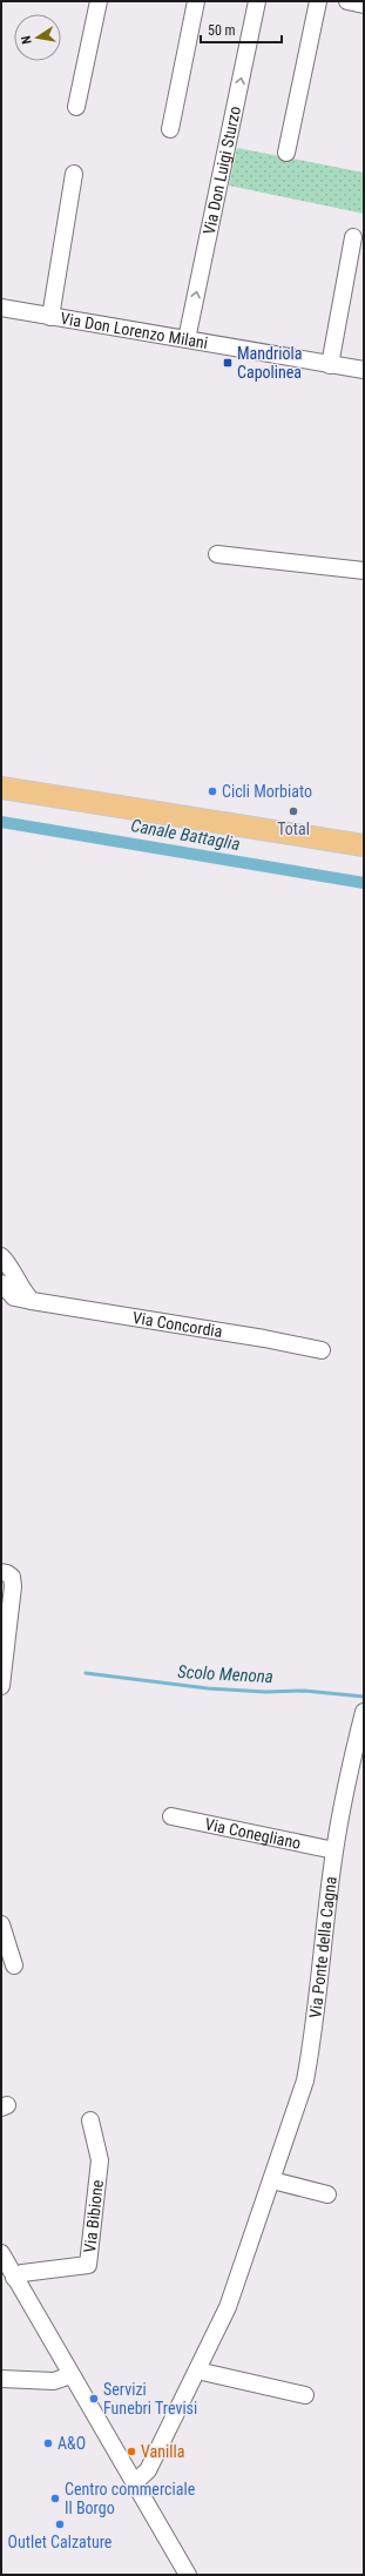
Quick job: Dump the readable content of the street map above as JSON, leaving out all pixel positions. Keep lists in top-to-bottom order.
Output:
{
  "streets": {
    "street": [
      "Via Don Luigi Sturzo",
      "Via Don Lorenzo Milani",
      "Via Concordia",
      "Via Conegliano",
      "Via Ponte della Cagna",
      "Via Bibione"
    ]
  },
  "crossings": [
    ["Via Don Luigi Sturzo", "Via Don Lorenzo Milani"],
    ["Via Conegliano", "Via Ponte della Cagna"]
  ],
  "water": ["Canale Battaglia", "Scolo Menona"],
  "places": {
    "transit": ["Mandriola Capolinea"],
    "other": [
      "Cicli Morbiato",
      "Total",
      "Servizi Funebri Trevisi",
      "A&O",
      "Vanilla",
      "Centro commerciale Il Borgo",
      "Outlet Calzature"
    ]
  },
  "scale_bar": "50 m",
  "north": "left"
}
